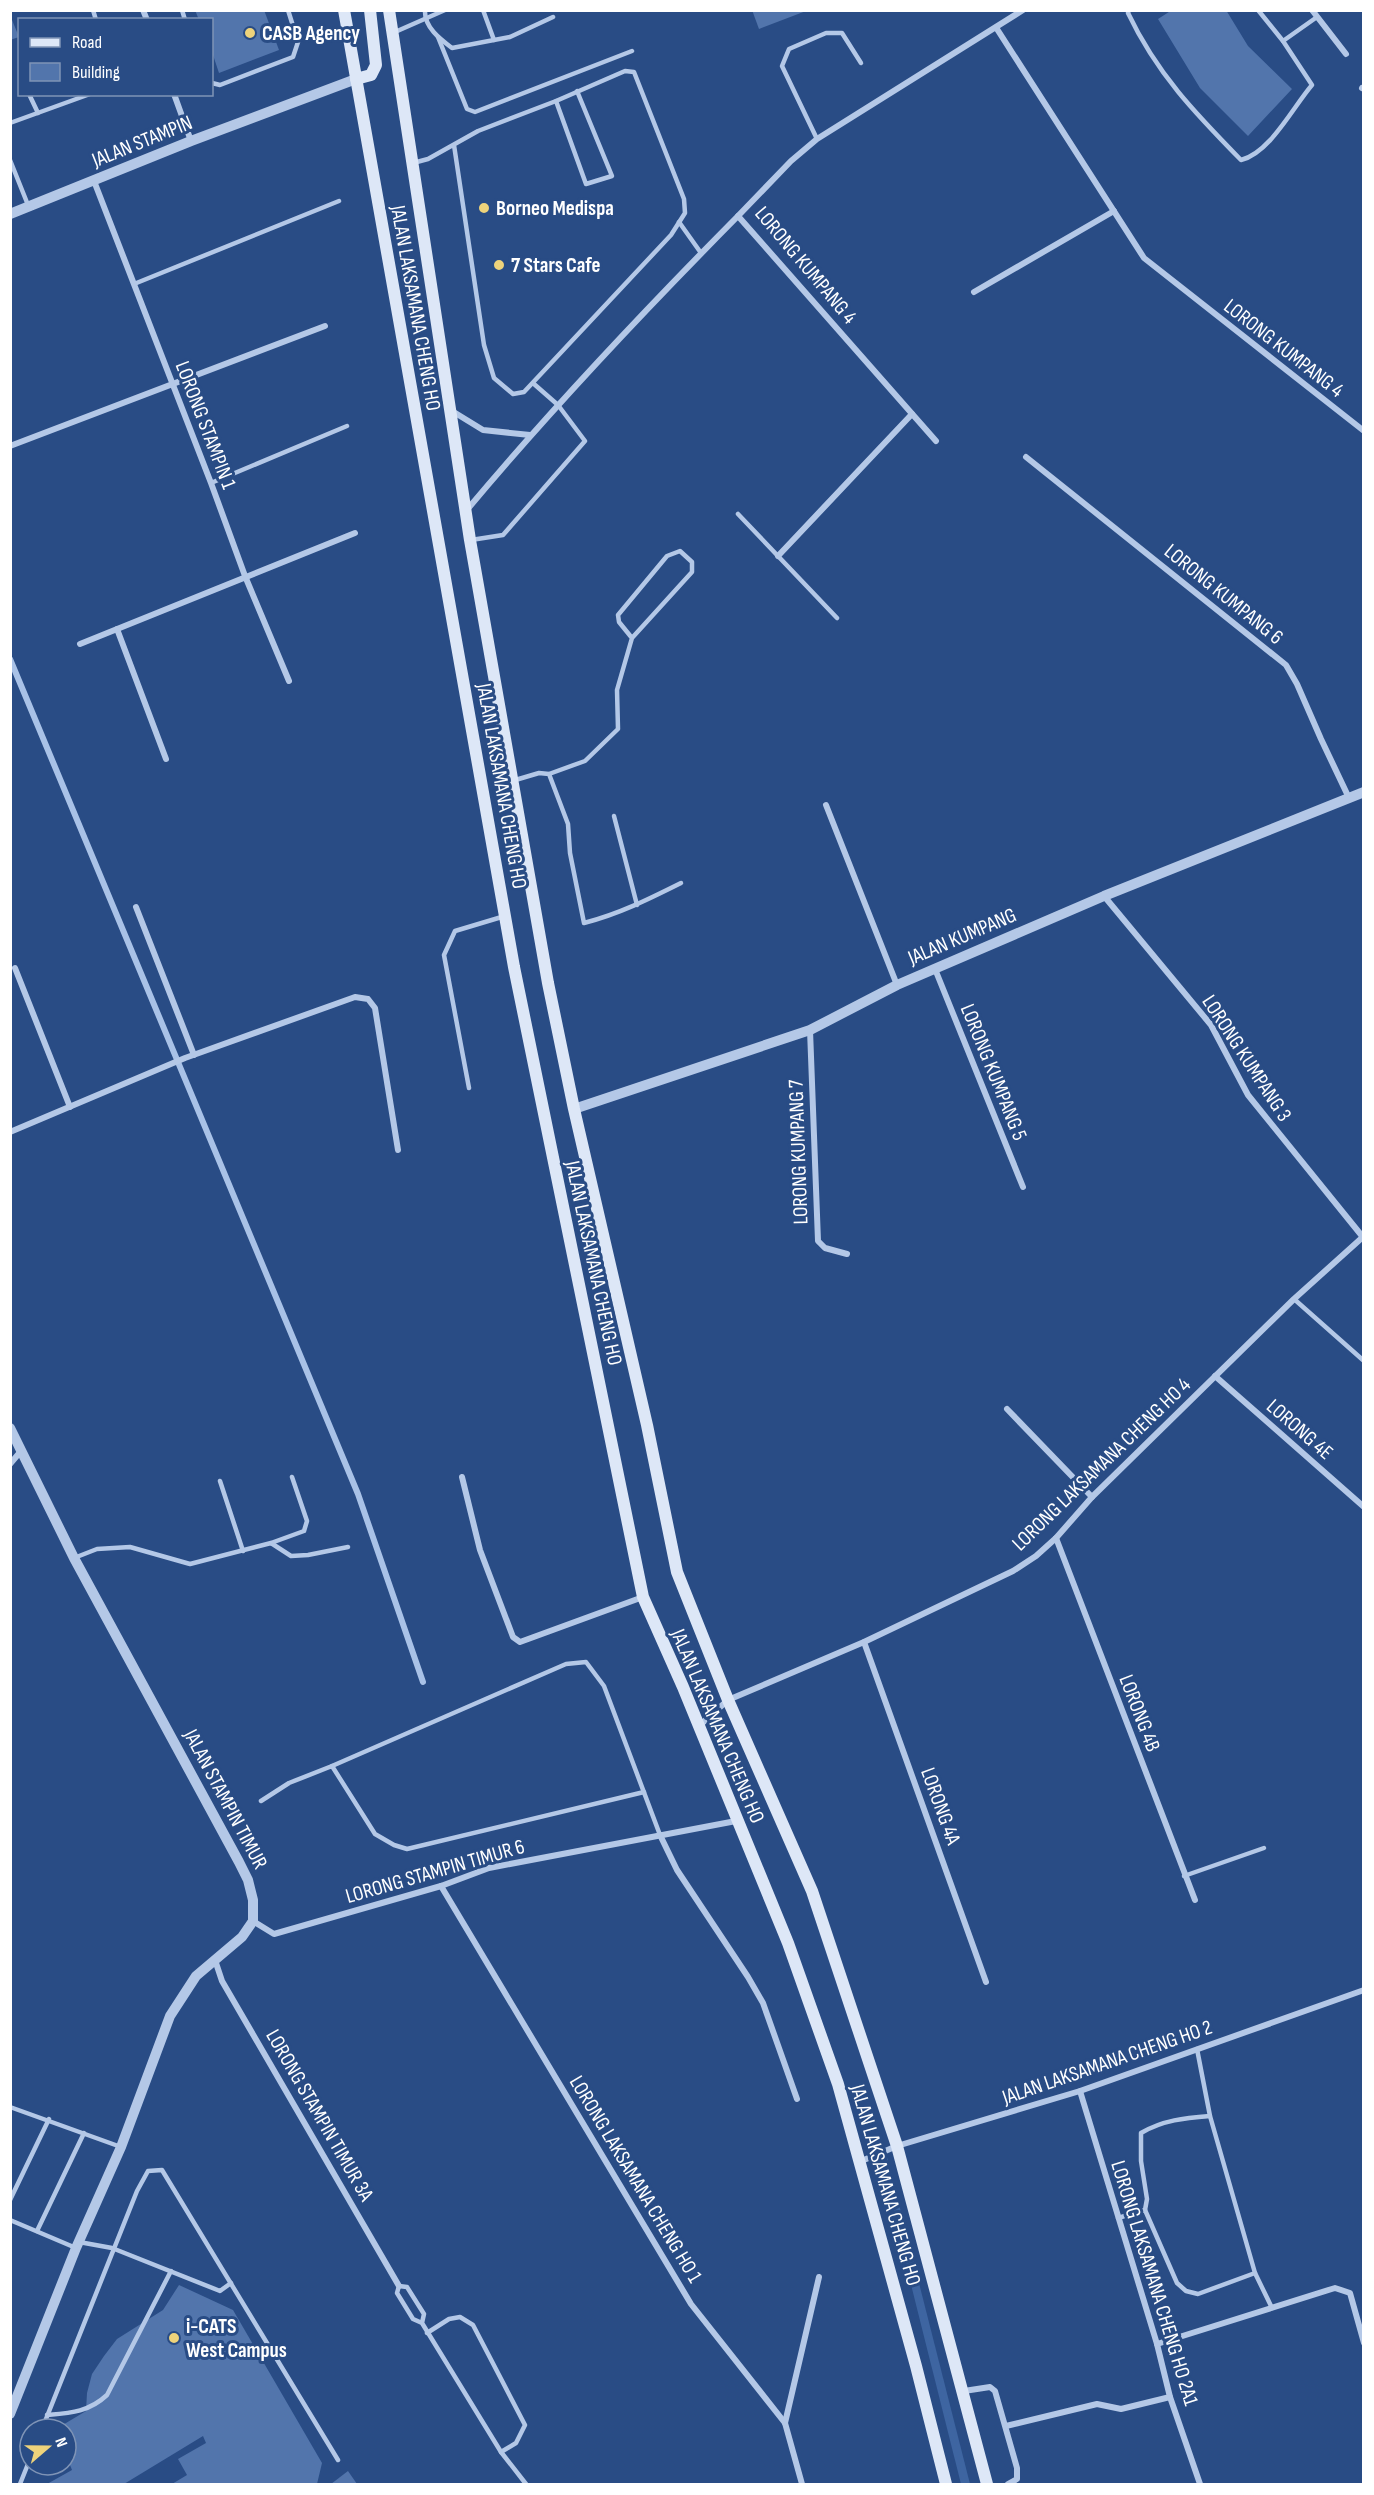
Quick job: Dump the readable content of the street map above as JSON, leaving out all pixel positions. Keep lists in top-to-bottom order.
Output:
{
  "streets": {
    "main road": ["JALAN LAKSAMANA CHENG HO"],
    "street": [
      "JALAN STAMPIN",
      "LORONG KUMPANG 4",
      "LORONG STAMPIN 1",
      "LORONG KUMPANG 6",
      "JALAN KUMPANG",
      "LORONG KUMPANG 3",
      "LORONG KUMPANG 5",
      "LORONG KUMPANG 7",
      "LORONG 4E",
      "LORONG LAKSAMANA CHENG HO 4",
      "LORONG 4B",
      "JALAN STAMPIN TIMUR",
      "LORONG 4A",
      "LORONG STAMPIN TIMUR 6",
      "JALAN LAKSAMANA CHENG HO 2",
      "LORONG STAMPIN TIMUR 3A",
      "LORONG LAKSAMANA CHENG HO 1",
      "LORONG LAKSAMANA CHENG HO 2A1"
    ]
  },
  "crossings": [
    ["JALAN STAMPIN", "JALAN LAKSAMANA CHENG HO"],
    ["JALAN STAMPIN", "LORONG STAMPIN 1"],
    ["JALAN LAKSAMANA CHENG HO", "JALAN KUMPANG"],
    ["JALAN LAKSAMANA CHENG HO", "LORONG LAKSAMANA CHENG HO 4"],
    ["JALAN LAKSAMANA CHENG HO", "LORONG STAMPIN TIMUR 6"],
    ["JALAN LAKSAMANA CHENG HO", "JALAN LAKSAMANA CHENG HO 2"],
    ["LORONG KUMPANG 6", "JALAN KUMPANG"],
    ["JALAN KUMPANG", "LORONG KUMPANG 3"],
    ["JALAN KUMPANG", "LORONG KUMPANG 5"],
    ["JALAN KUMPANG", "LORONG KUMPANG 7"],
    ["LORONG KUMPANG 3", "LORONG LAKSAMANA CHENG HO 4"],
    ["LORONG 4E", "LORONG LAKSAMANA CHENG HO 4"],
    ["LORONG LAKSAMANA CHENG HO 4", "LORONG 4B"],
    ["LORONG LAKSAMANA CHENG HO 4", "LORONG 4A"],
    ["JALAN STAMPIN TIMUR", "LORONG STAMPIN TIMUR 6"],
    ["LORONG STAMPIN TIMUR 6", "LORONG LAKSAMANA CHENG HO 1"],
    ["JALAN LAKSAMANA CHENG HO 2", "LORONG LAKSAMANA CHENG HO 2A1"]
  ],
  "places": [
    "CASB Agency",
    "Borneo Medispa",
    "7 Stars Cafe",
    "i-CATS West Campus"
  ],
  "legend": ["Road", "Building"],
  "north": "right"
}
